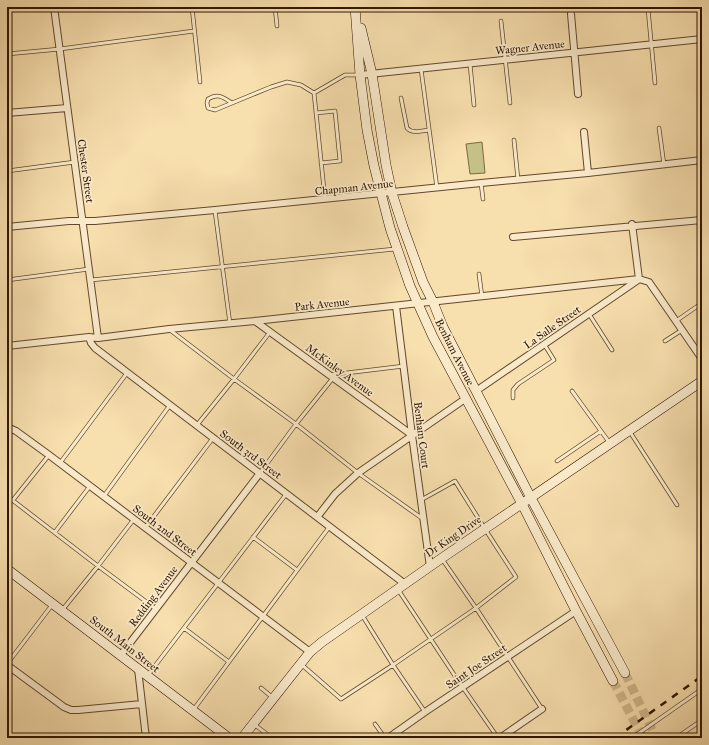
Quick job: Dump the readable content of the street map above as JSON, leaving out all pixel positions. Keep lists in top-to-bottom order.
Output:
{
  "streets": {
    "main road": ["Benham Avenue", "Dr King Drive", "South Main Street"],
    "street": [
      "Wagner Avenue",
      "Chester Street",
      "Chapman Avenue",
      "Park Avenue",
      "La Salle Street",
      "McKinley Avenue",
      "Benham Court",
      "South 3rd Street",
      "South 2nd Street",
      "Redding Avenue",
      "Saint Joe Street"
    ]
  },
  "crossings": [
    ["Wagner Avenue", "Benham Avenue"],
    ["Chester Street", "Chapman Avenue"],
    ["Chester Street", "Park Avenue"],
    ["Chapman Avenue", "Benham Avenue"],
    ["Park Avenue", "La Salle Street"],
    ["Park Avenue", "Benham Avenue"],
    ["Park Avenue", "McKinley Avenue"],
    ["Park Avenue", "Benham Court"],
    ["Park Avenue", "South 3rd Street"],
    ["La Salle Street", "Benham Avenue"],
    ["Benham Avenue", "Dr King Drive"],
    ["Benham Avenue", "Saint Joe Street"],
    ["McKinley Avenue", "Benham Court"],
    ["Benham Court", "Dr King Drive"],
    ["South 3rd Street", "Dr King Drive"],
    ["South 3rd Street", "Redding Avenue"],
    ["South 2nd Street", "Dr King Drive"],
    ["South 2nd Street", "Redding Avenue"],
    ["Redding Avenue", "South Main Street"]
  ]
}
